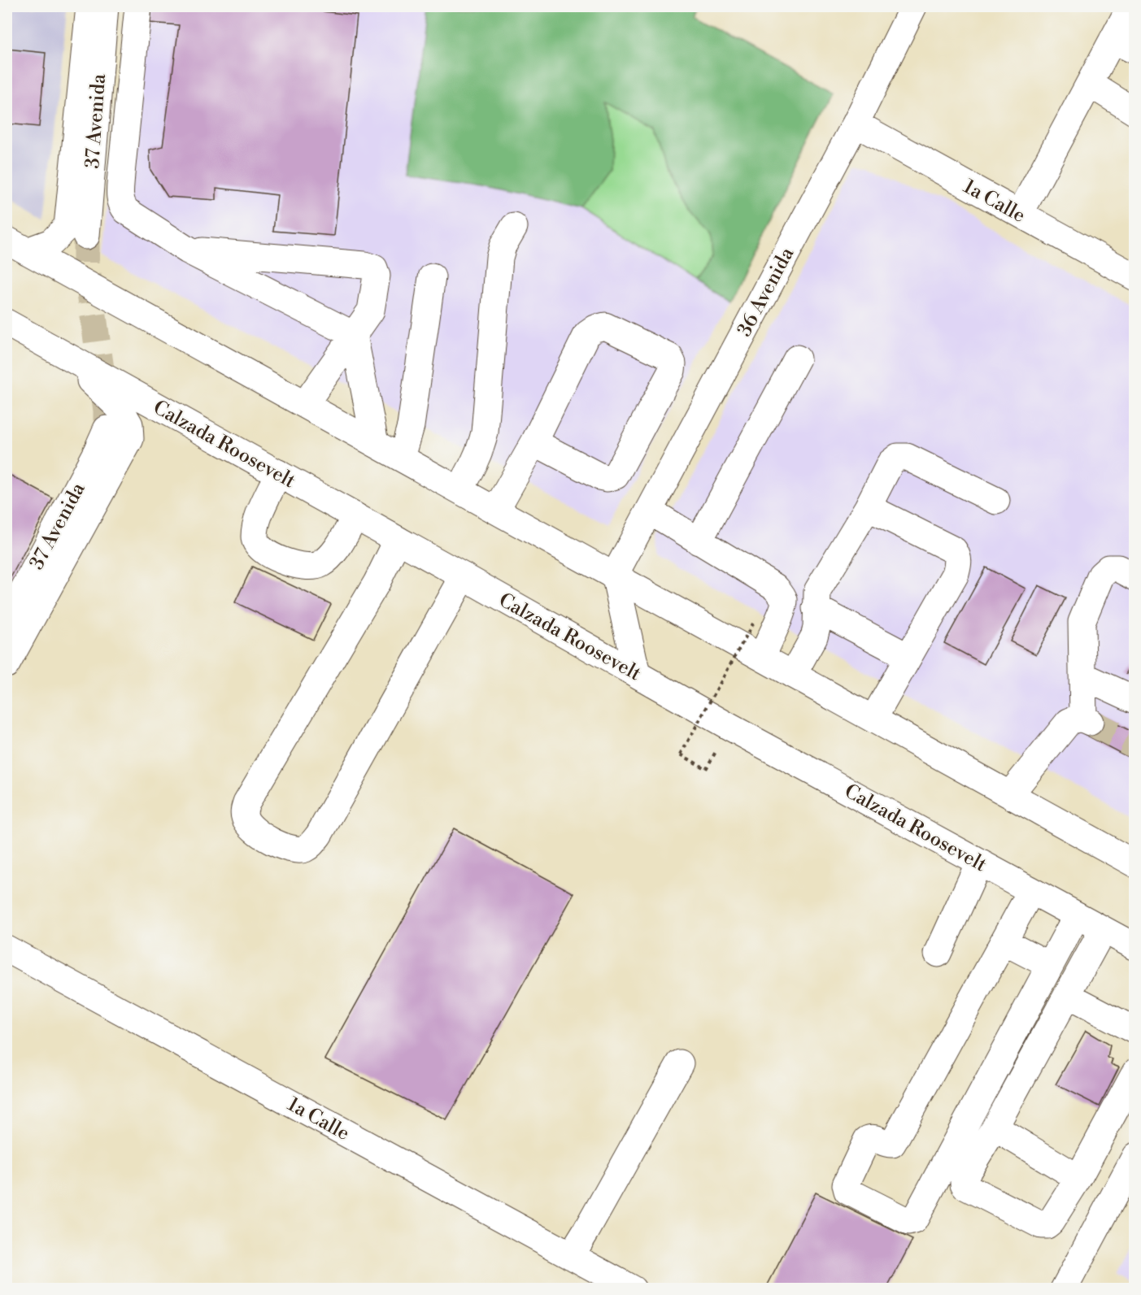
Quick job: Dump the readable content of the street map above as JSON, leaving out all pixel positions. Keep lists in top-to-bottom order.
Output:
{
  "streets": {
    "main road": [
      "37 Avenida",
      "1a Calle",
      "36 Avenida",
      "Calzada Roosevelt"
    ]
  },
  "crossings": [
    ["1a Calle", "36 Avenida"]
  ]
}
